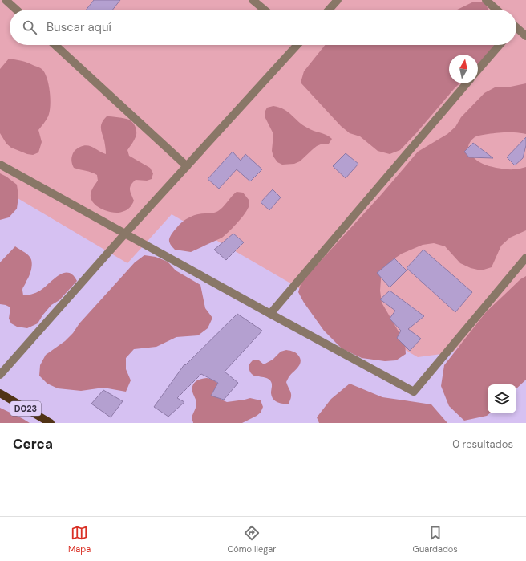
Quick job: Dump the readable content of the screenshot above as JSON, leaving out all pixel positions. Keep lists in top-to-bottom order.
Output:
{
  "streets": {
    "main road": ["D023"]
  },
  "north": "top",
  "page": {
    "search": "Buscar aquí",
    "heading": ["Cerca", "0 resultados"],
    "nav": ["Mapa", "Cómo llegar", "Guardados"]
  }
}
